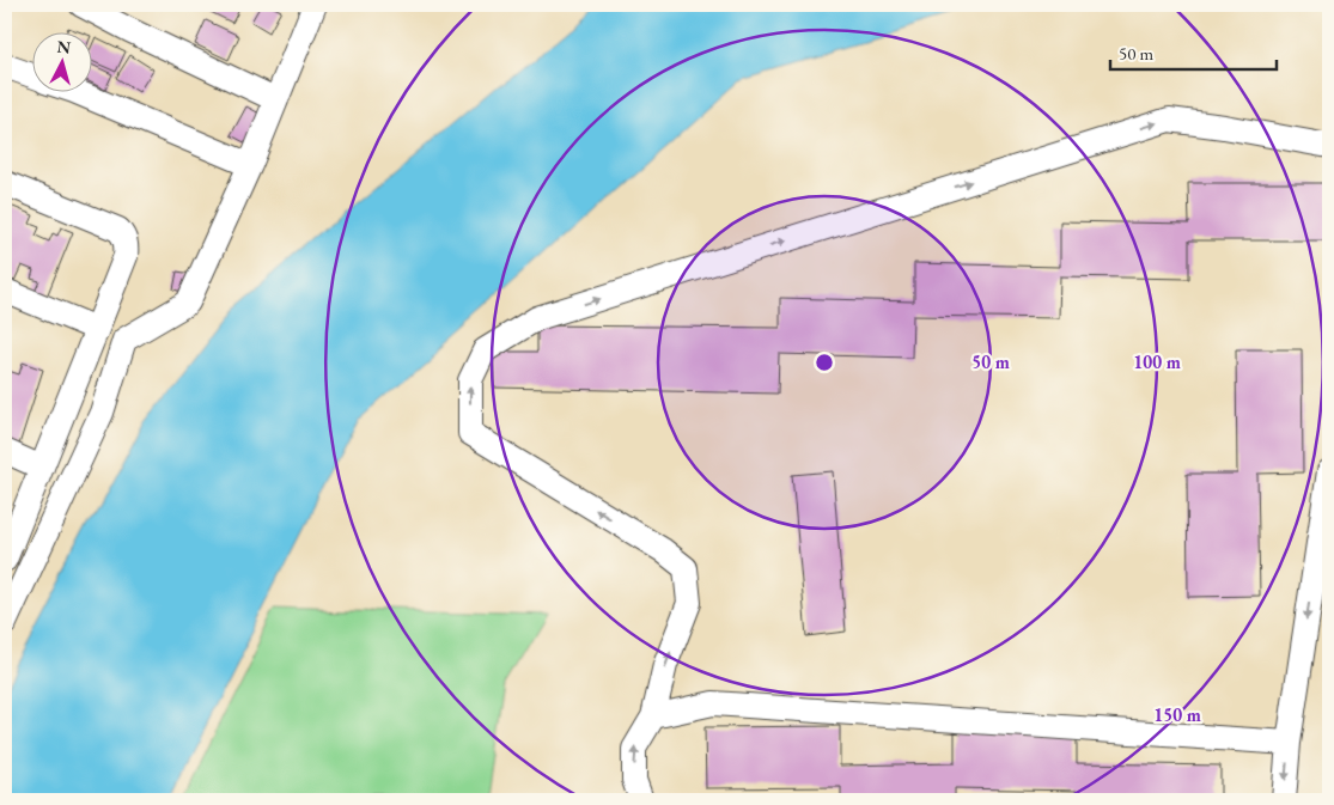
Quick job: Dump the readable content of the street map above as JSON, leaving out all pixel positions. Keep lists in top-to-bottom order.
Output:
{
  "scale_bar": "50 m",
  "north": "top",
  "rings": ["50 m", "100 m", "150 m"]
}
